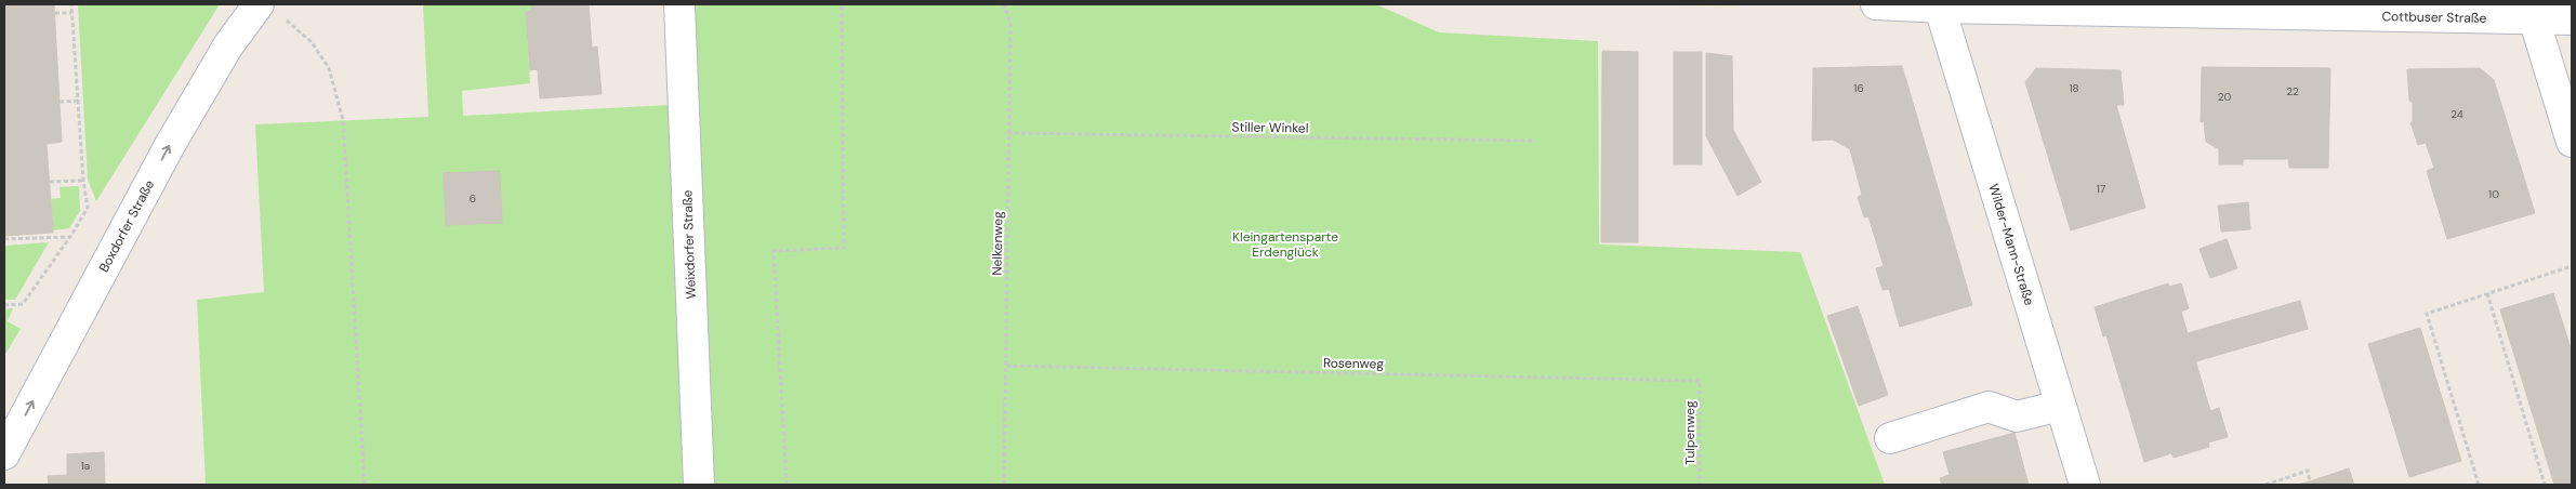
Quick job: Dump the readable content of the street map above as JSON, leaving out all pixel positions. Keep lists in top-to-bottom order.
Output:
{
  "streets": {
    "street": [
      "Cottbuser Straße",
      "Boxdorfer Straße",
      "Weixdorfer Straße",
      "Wilder-Mann-Straße"
    ],
    "path": [
      "Stiller Winkel",
      "Nelkenweg",
      "Rosenweg",
      "Tulpenweg"
    ]
  },
  "crossings": [
    ["Cottbuser Straße", "Wilder-Mann-Straße"],
    ["Stiller Winkel", "Nelkenweg"],
    ["Nelkenweg", "Rosenweg"],
    ["Rosenweg", "Tulpenweg"]
  ],
  "one_way": ["Boxdorfer Straße"],
  "parks": ["Kleingartensparte Erdenglück"],
  "house_numbers": [
    "16",
    "18",
    "22",
    "20",
    "24",
    "17",
    "10",
    "6",
    "1a"
  ]
}
